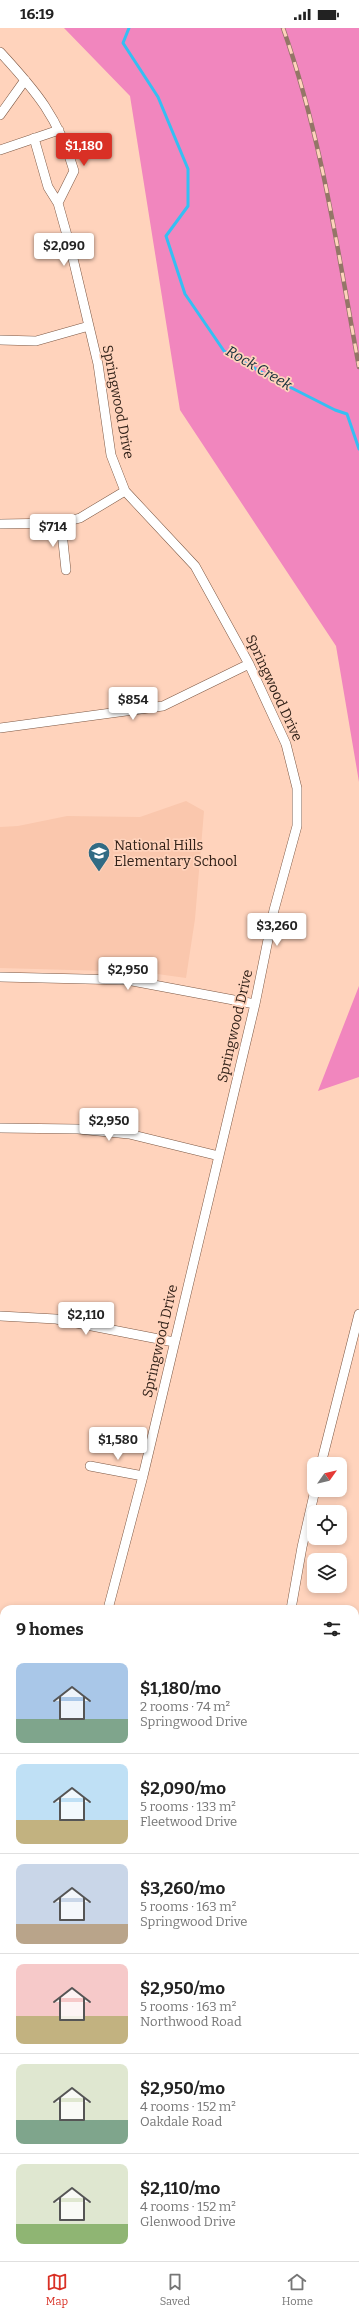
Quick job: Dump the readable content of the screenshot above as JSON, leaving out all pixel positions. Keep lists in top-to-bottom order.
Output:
{
  "streets": {
    "street": ["Springwood Drive"]
  },
  "water": ["Rock Creek"],
  "places": {
    "school or university": ["National Hills Elementary School"]
  },
  "north": "top right",
  "page": {
    "status": "16:19",
    "price": [
      "$1,180",
      "$2,090",
      "$714",
      "$854",
      "$3,260",
      "$2,950",
      "$2,950",
      "$2,110",
      "$1,580"
    ],
    "heading": "9 homes",
    "list": [
      {
        "name": "$1,180/mo",
        "note": "2 rooms · 74 m² · Springwood Drive"
      },
      {
        "name": "$2,090/mo",
        "note": "5 rooms · 133 m² · Fleetwood Drive"
      },
      {
        "name": "$3,260/mo",
        "note": "5 rooms · 163 m² · Springwood Drive"
      },
      {
        "name": "$2,950/mo",
        "note": "5 rooms · 163 m² · Northwood Road"
      },
      {
        "name": "$2,950/mo",
        "note": "4 rooms · 152 m² · Oakdale Road"
      },
      {
        "name": "$2,110/mo",
        "note": "4 rooms · 152 m² · Glenwood Drive"
      }
    ],
    "tabs": ["Map", "Saved", "Home"]
  }
}
